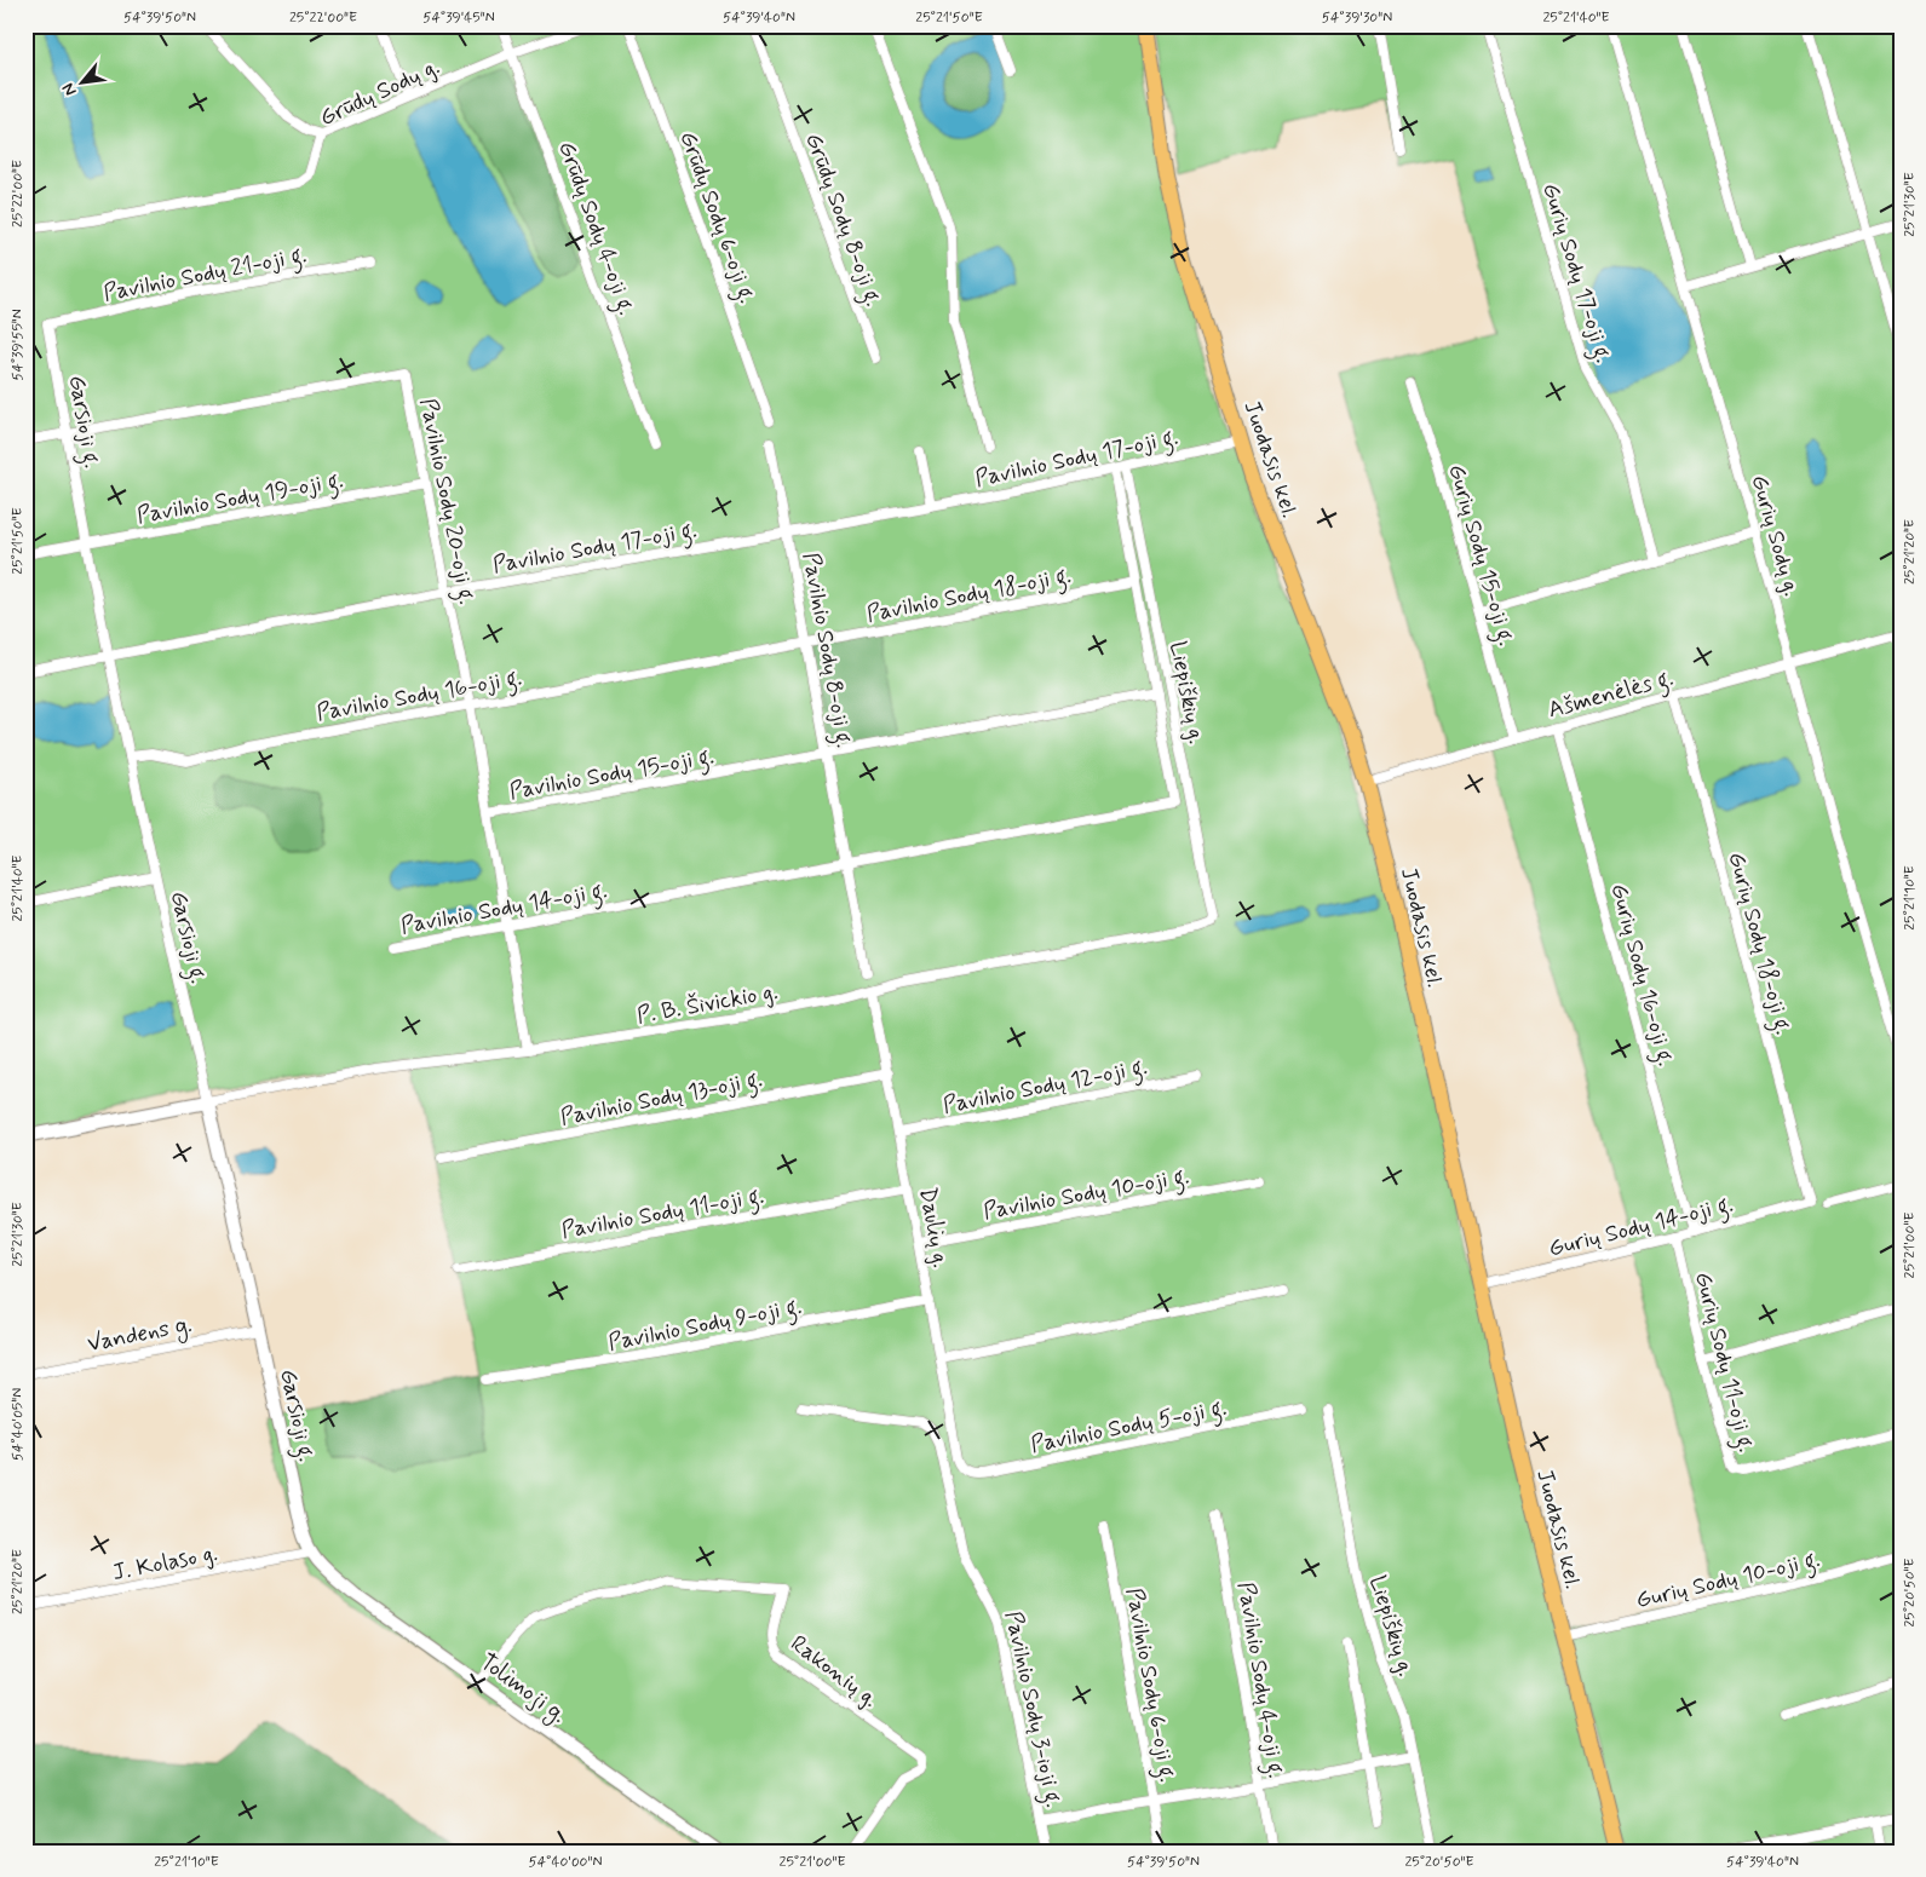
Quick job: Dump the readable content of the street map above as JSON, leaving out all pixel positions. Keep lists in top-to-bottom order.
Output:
{
  "streets": {
    "main road": ["Juodasis kel."],
    "street": [
      "Grūdų Sodų g.",
      "Grūdų Sodų 6-oji g.",
      "Grūdų Sodų 8-oji g.",
      "Grūdų Sodų 4-oji g.",
      "Pavilnio Sodų 21-oji g.",
      "Gurių Sodų 17-oji g.",
      "Garsioji g.",
      "Pavilnio Sodų 17-oji g.",
      "Pavilnio Sodų 19-oji g.",
      "Pavilnio Sodų 20-oji g.",
      "Gurių Sodų g.",
      "Gurių Sodų 15-oji g.",
      "Pavilnio Sodų 18-oji g.",
      "Pavilnio Sodų 8-oji g.",
      "Liepiškių g.",
      "Ašmenėlės g.",
      "Pavilnio Sodų 16-oji g.",
      "Pavilnio Sodų 15-oji g.",
      "Pavilnio Sodų 14-oji g.",
      "Gurių Sodų 18-oji g.",
      "Gurių Sodų 16-oji g.",
      "P. B. Šivickio g.",
      "Pavilnio Sodų 12-oji g.",
      "Pavilnio Sodų 13-oji g.",
      "Pavilnio Sodų 10-oji g.",
      "Pavilnio Sodų 11-oji g.",
      "Gurių Sodų 14-oji g.",
      "Daulių g.",
      "Pavilnio Sodų 9-oji g.",
      "Vandens g.",
      "Gurių Sodų 11-oji g.",
      "Pavilnio Sodų 5-oji g.",
      "J. Kolaso g.",
      "Gurių Sodų 10-oji g.",
      "Rakonių g.",
      "Pavilnio Sodų 4-oji g.",
      "Pavilnio Sodų 6-oji g.",
      "Tolimoji g.",
      "Pavilnio Sodų 3-ioji g."
    ]
  },
  "crossings": [
    ["Grūdų Sodų g.", "Grūdų Sodų 4-oji g."],
    ["Pavilnio Sodų 21-oji g.", "Garsioji g."],
    ["Garsioji g.", "Pavilnio Sodų 17-oji g."],
    ["Garsioji g.", "Pavilnio Sodų 19-oji g."],
    ["Garsioji g.", "Pavilnio Sodų 20-oji g."],
    ["Garsioji g.", "Pavilnio Sodų 16-oji g."],
    ["Garsioji g.", "P. B. Šivickio g."],
    ["Garsioji g.", "Vandens g."],
    ["Garsioji g.", "J. Kolaso g."],
    ["Garsioji g.", "Tolimoji g."],
    ["Pavilnio Sodų 17-oji g.", "Juodasis kel."],
    ["Pavilnio Sodų 17-oji g.", "Pavilnio Sodų 20-oji g."],
    ["Pavilnio Sodų 17-oji g.", "Pavilnio Sodų 8-oji g."],
    ["Pavilnio Sodų 17-oji g.", "Liepiškių g."],
    ["Juodasis kel.", "Ašmenėlės g."],
    ["Juodasis kel.", "Gurių Sodų 14-oji g."],
    ["Juodasis kel.", "Gurių Sodų 10-oji g."],
    ["Pavilnio Sodų 19-oji g.", "Pavilnio Sodų 20-oji g."],
    ["Pavilnio Sodų 20-oji g.", "Pavilnio Sodų 16-oji g."],
    ["Pavilnio Sodų 20-oji g.", "Pavilnio Sodų 15-oji g."],
    ["Pavilnio Sodų 20-oji g.", "Pavilnio Sodų 14-oji g."],
    ["Pavilnio Sodų 20-oji g.", "P. B. Šivickio g."],
    ["Gurių Sodų g.", "Ašmenėlės g."],
    ["Gurių Sodų 15-oji g.", "Ašmenėlės g."],
    ["Pavilnio Sodų 18-oji g.", "Pavilnio Sodų 8-oji g."],
    ["Pavilnio Sodų 18-oji g.", "Pavilnio Sodų 16-oji g."],
    ["Pavilnio Sodų 8-oji g.", "Pavilnio Sodų 16-oji g."],
    ["Pavilnio Sodų 8-oji g.", "Pavilnio Sodų 15-oji g."],
    ["Pavilnio Sodų 8-oji g.", "Pavilnio Sodų 14-oji g."],
    ["Liepiškių g.", "P. B. Šivickio g."],
    ["Ašmenėlės g.", "Gurių Sodų 18-oji g."],
    ["Ašmenėlės g.", "Gurių Sodų 16-oji g."],
    ["Pavilnio Sodų 15-oji g.", "Pavilnio Sodų 14-oji g."],
    ["Gurių Sodų 18-oji g.", "Gurių Sodų 14-oji g."],
    ["Gurių Sodų 16-oji g.", "Gurių Sodų 14-oji g."],
    ["P. B. Šivickio g.", "Daulių g."],
    ["Pavilnio Sodų 12-oji g.", "Daulių g."],
    ["Pavilnio Sodų 13-oji g.", "Daulių g."],
    ["Pavilnio Sodų 10-oji g.", "Daulių g."],
    ["Pavilnio Sodų 11-oji g.", "Daulių g."],
    ["Gurių Sodų 14-oji g.", "Gurių Sodų 11-oji g."],
    ["Daulių g.", "Pavilnio Sodų 9-oji g."],
    ["Daulių g.", "Pavilnio Sodų 5-oji g."],
    ["J. Kolaso g.", "Tolimoji g."],
    ["Rakonių g.", "Tolimoji g."]
  ],
  "north": "bottom left",
  "coordinates": [
    "54°39'50\"N",
    "25°22'00\"E",
    "54°39'45\"N",
    "54°39'40\"N",
    "25°21'50\"E",
    "54°39'30\"N",
    "25°21'40\"E",
    "25°21'30\"E",
    "54°39'55\"N",
    "25°21'20\"E",
    "25°21'10\"E",
    "25°21'00\"E",
    "54°40'05\"N",
    "25°20'50\"E",
    "54°40'00\"N"
  ]
}
